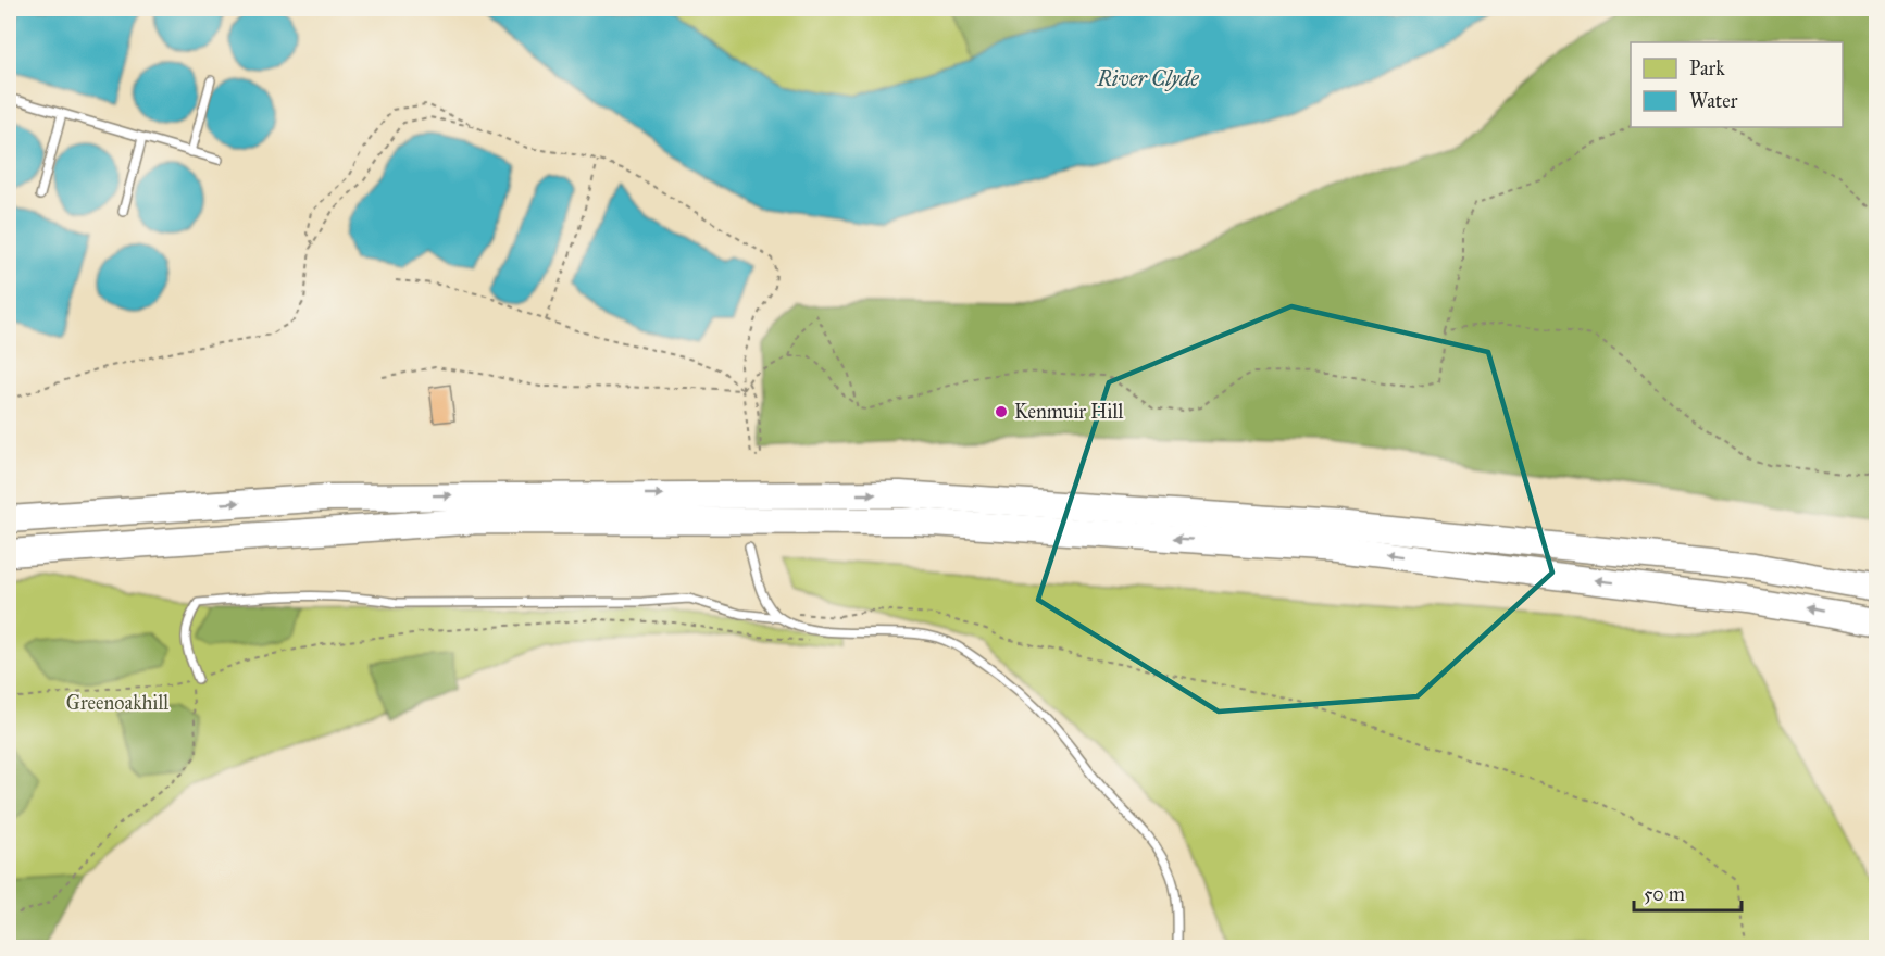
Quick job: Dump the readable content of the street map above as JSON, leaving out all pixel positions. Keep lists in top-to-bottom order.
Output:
{
  "water": ["River Clyde"],
  "parks": ["Greenoakhill"],
  "places": ["Kenmuir Hill"],
  "legend": ["Park", "Water"],
  "scale_bar": "50 m"
}
